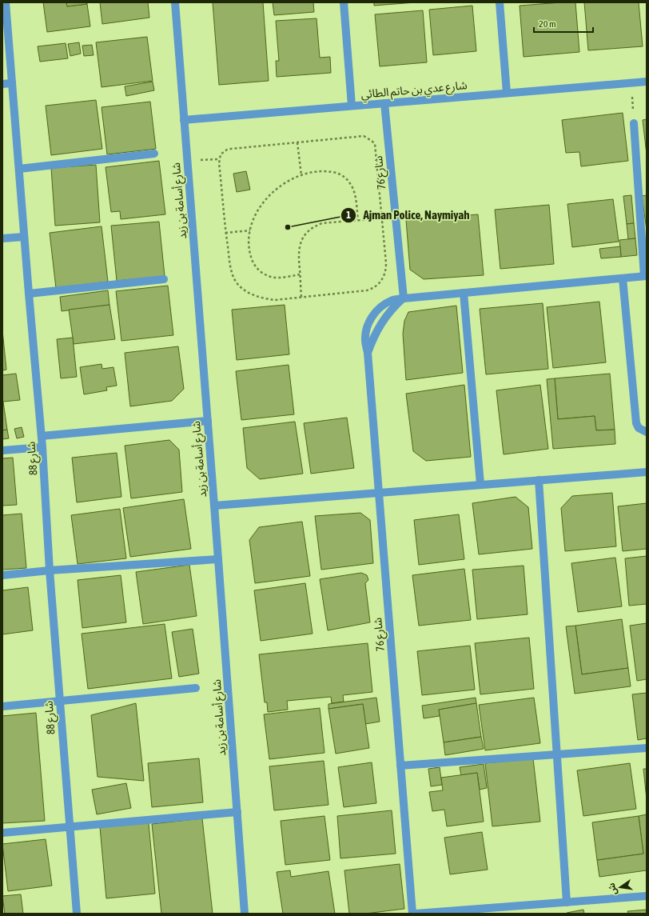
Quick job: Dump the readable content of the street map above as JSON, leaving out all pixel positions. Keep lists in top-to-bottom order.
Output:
{
  "streets": {
    "street": [
      "شارع عدي بن حاتم الطائي",
      "شارع 76",
      "شارع أسامة بن زيد",
      "شارع 88"
    ]
  },
  "crossings": [
    ["شارع عدي بن حاتم الطائي", "شارع 76"],
    ["شارع عدي بن حاتم الطائي", "شارع أسامة بن زيد"]
  ],
  "places": ["Ajman Police, Naymiyah"],
  "scale_bar": "20 m",
  "north": "left"
}
